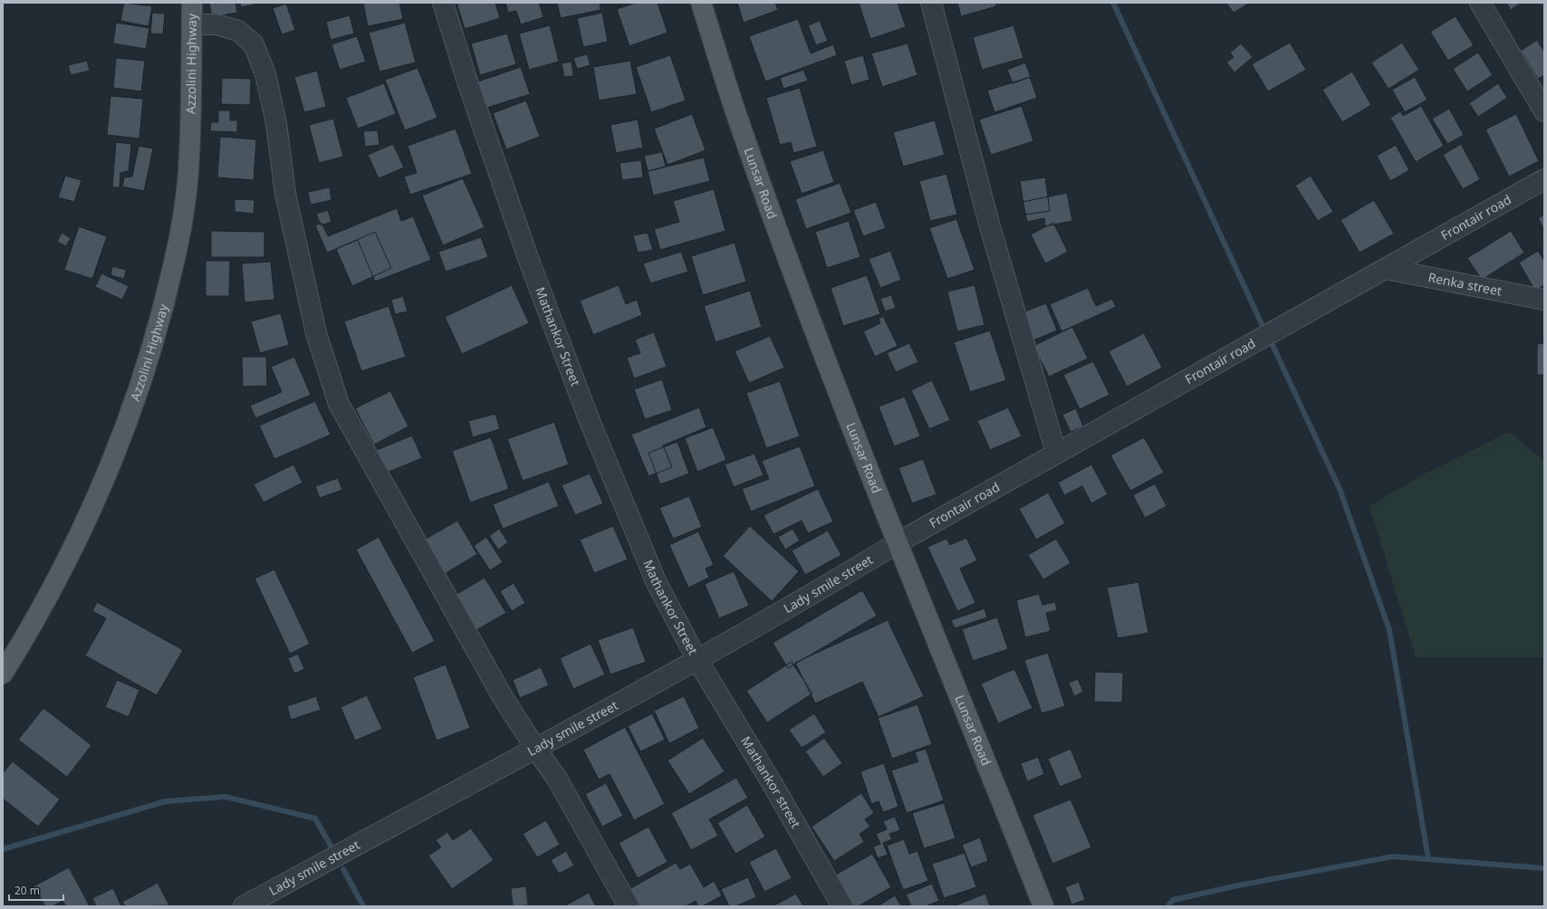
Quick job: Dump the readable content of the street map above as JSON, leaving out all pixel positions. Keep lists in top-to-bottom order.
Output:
{
  "streets": {
    "main road": ["Azzolini Highway", "Lunsar Road"],
    "street": [
      "Frontair road",
      "Renka street",
      "Mathankor Street",
      "Lady smile street",
      "Mathankor street"
    ]
  },
  "crossings": [
    ["Lunsar Road", "Frontair road"],
    ["Lunsar Road", "Lady smile street"],
    ["Frontair road", "Renka street"],
    ["Frontair road", "Lady smile street"],
    ["Mathankor Street", "Lady smile street"],
    ["Mathankor Street", "Mathankor street"],
    ["Lady smile street", "Mathankor street"]
  ],
  "scale_bar": "20 m"
}
